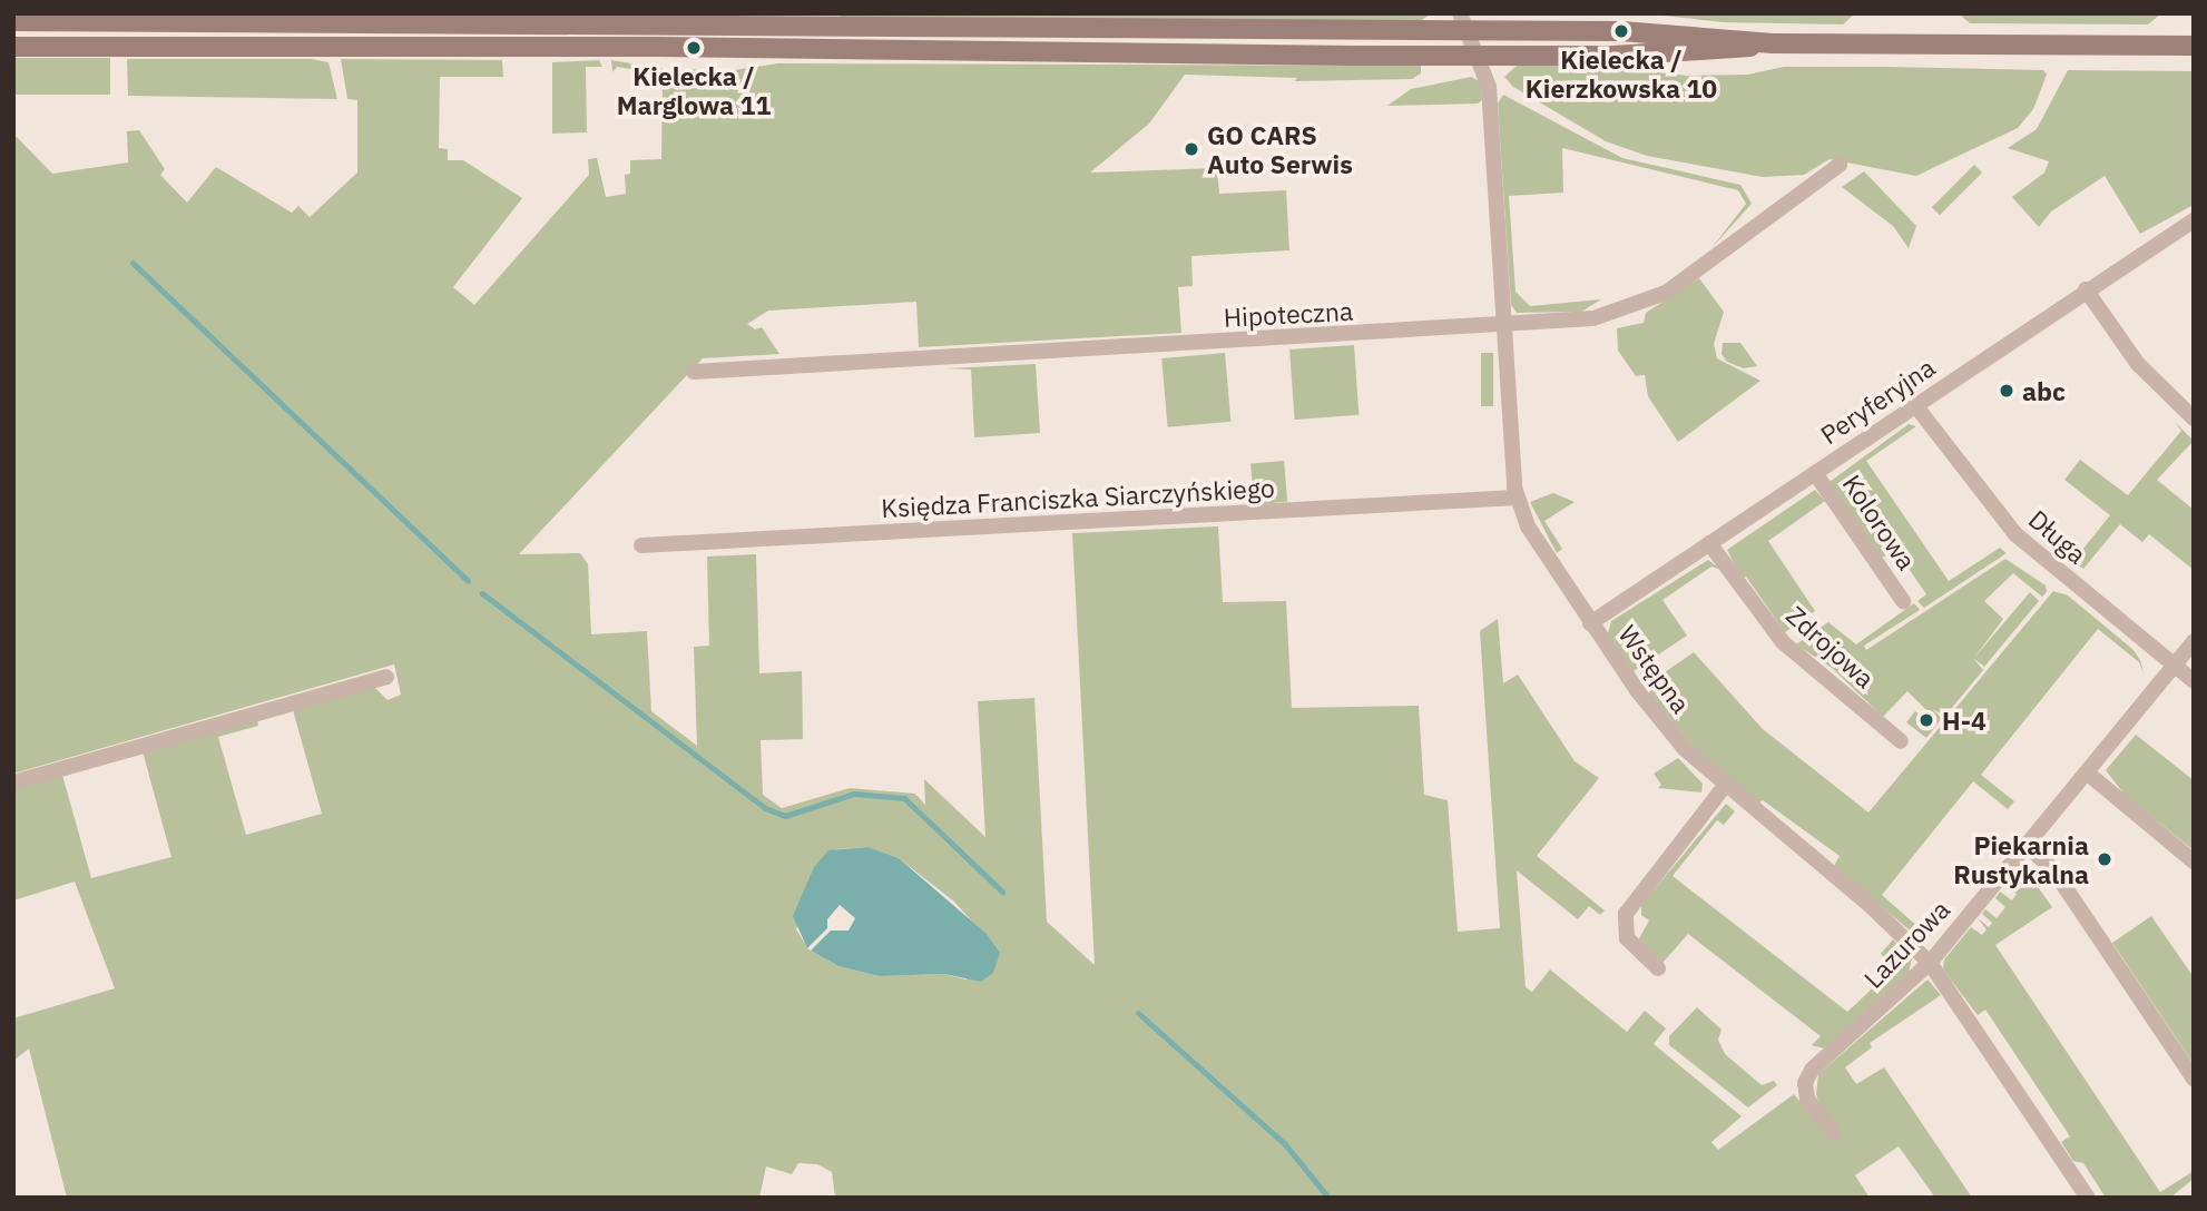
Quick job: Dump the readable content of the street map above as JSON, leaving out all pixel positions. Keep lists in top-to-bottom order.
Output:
{
  "streets": {
    "street": [
      "Hipoteczna",
      "Peryferyjna",
      "Księdza Franciszka Siarczyńskiego",
      "Kolorowa",
      "Długa",
      "Zdrojowa",
      "Wstępna",
      "Lazurowa"
    ]
  },
  "crossings": [
    ["Hipoteczna", "Wstępna"],
    ["Peryferyjna", "Kolorowa"],
    ["Peryferyjna", "Długa"],
    ["Peryferyjna", "Zdrojowa"],
    ["Peryferyjna", "Wstępna"],
    ["Księdza Franciszka Siarczyńskiego", "Wstępna"],
    ["Długa", "Lazurowa"],
    ["Wstępna", "Lazurowa"]
  ],
  "places": [
    "Kielecka / Kierzkowska 10",
    "Kielecka / Marglowa 11",
    "GO CARS Auto Serwis",
    "abc",
    "H-4",
    "Piekarnia Rustykalna"
  ]
}
